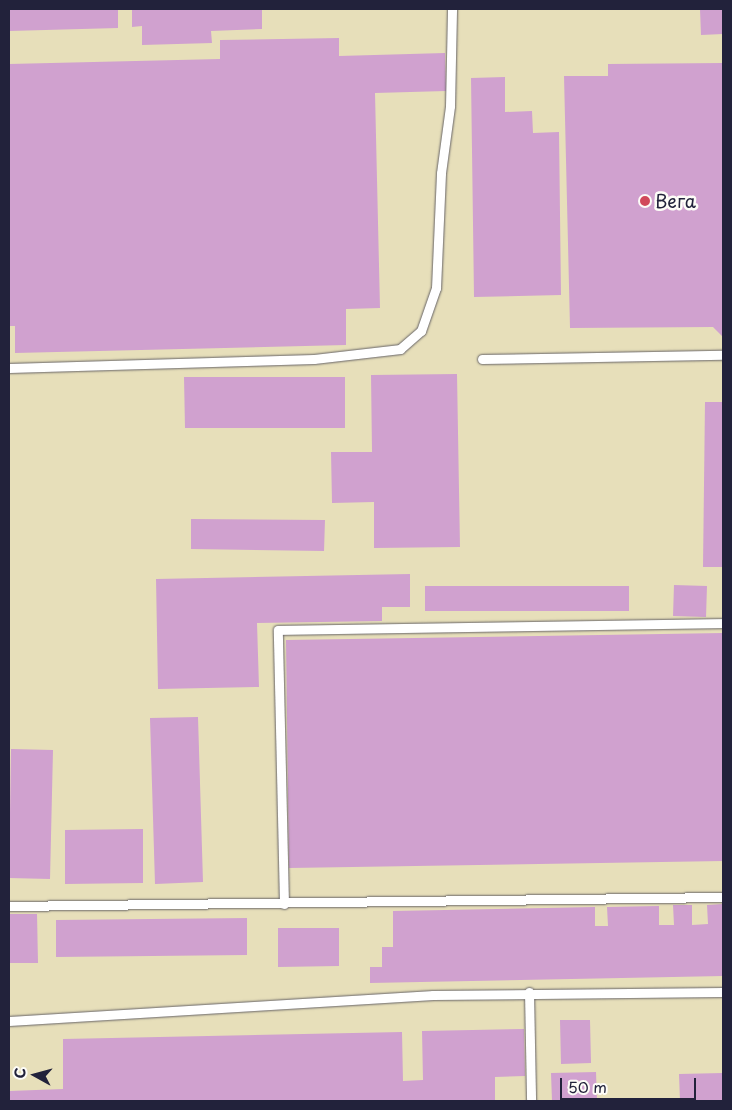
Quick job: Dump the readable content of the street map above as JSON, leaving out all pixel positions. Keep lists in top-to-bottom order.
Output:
{
  "places": ["Вега"],
  "scale_bar": "50 m",
  "north": "left"
}
